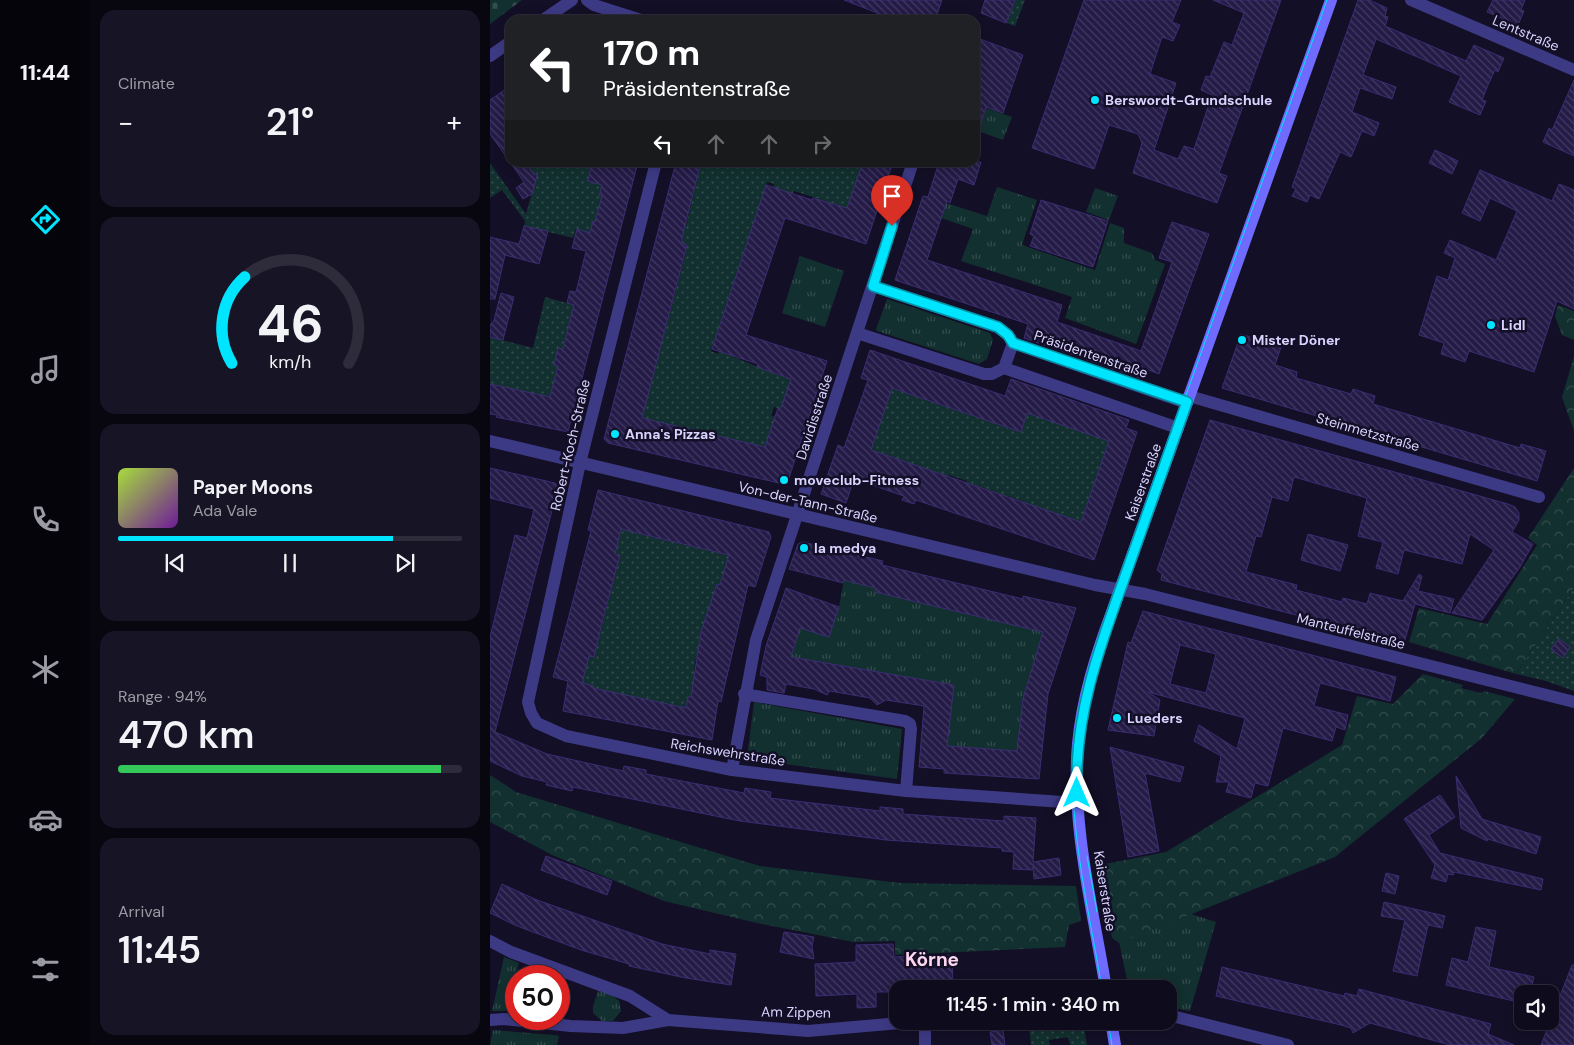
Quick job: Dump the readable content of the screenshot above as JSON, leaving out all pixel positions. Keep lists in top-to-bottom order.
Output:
{
  "streets": {
    "main road": ["Kaiserstraße"],
    "street": [
      "Lentstraße",
      "Präsidentenstraße",
      "Davidisstraße",
      "Steinmetzstraße",
      "Robert-Koch-Straße",
      "Von-der-Tann-Straße",
      "Manteuffelstraße",
      "Reichswehrstraße",
      "Am Zippen"
    ]
  },
  "crossings": [
    ["Präsidentenstraße", "Davidisstraße"],
    ["Präsidentenstraße", "Steinmetzstraße"],
    ["Präsidentenstraße", "Kaiserstraße"],
    ["Davidisstraße", "Von-der-Tann-Straße"],
    ["Davidisstraße", "Reichswehrstraße"],
    ["Steinmetzstraße", "Kaiserstraße"],
    ["Robert-Koch-Straße", "Von-der-Tann-Straße"],
    ["Robert-Koch-Straße", "Reichswehrstraße"],
    ["Kaiserstraße", "Von-der-Tann-Straße"],
    ["Kaiserstraße", "Manteuffelstraße"],
    ["Kaiserstraße", "Reichswehrstraße"],
    ["Von-der-Tann-Straße", "Manteuffelstraße"]
  ],
  "districts": ["Körne"],
  "places": [
    "Berswordt-Grundschule",
    "Lidl",
    "Mister Döner",
    "Anna's Pizzas",
    "moveclub-Fitness",
    "la medya",
    "Lueders"
  ],
  "page": {
    "tabs": "11:44",
    "tile": [
      "Climate",
      ["Range · 94%", "470 km"],
      ["Arrival", "11:45"]
    ],
    "turn": ["170 m", "Präsidentenstraße"],
    "heat": ["−", "21°", "+"],
    "song": ["Paper Moons", "Ada Vale"],
    "limit": "50",
    "trip": "11:45 · 1 min · 340 m",
    "gauge": ["46", "km/h"]
  }
}
